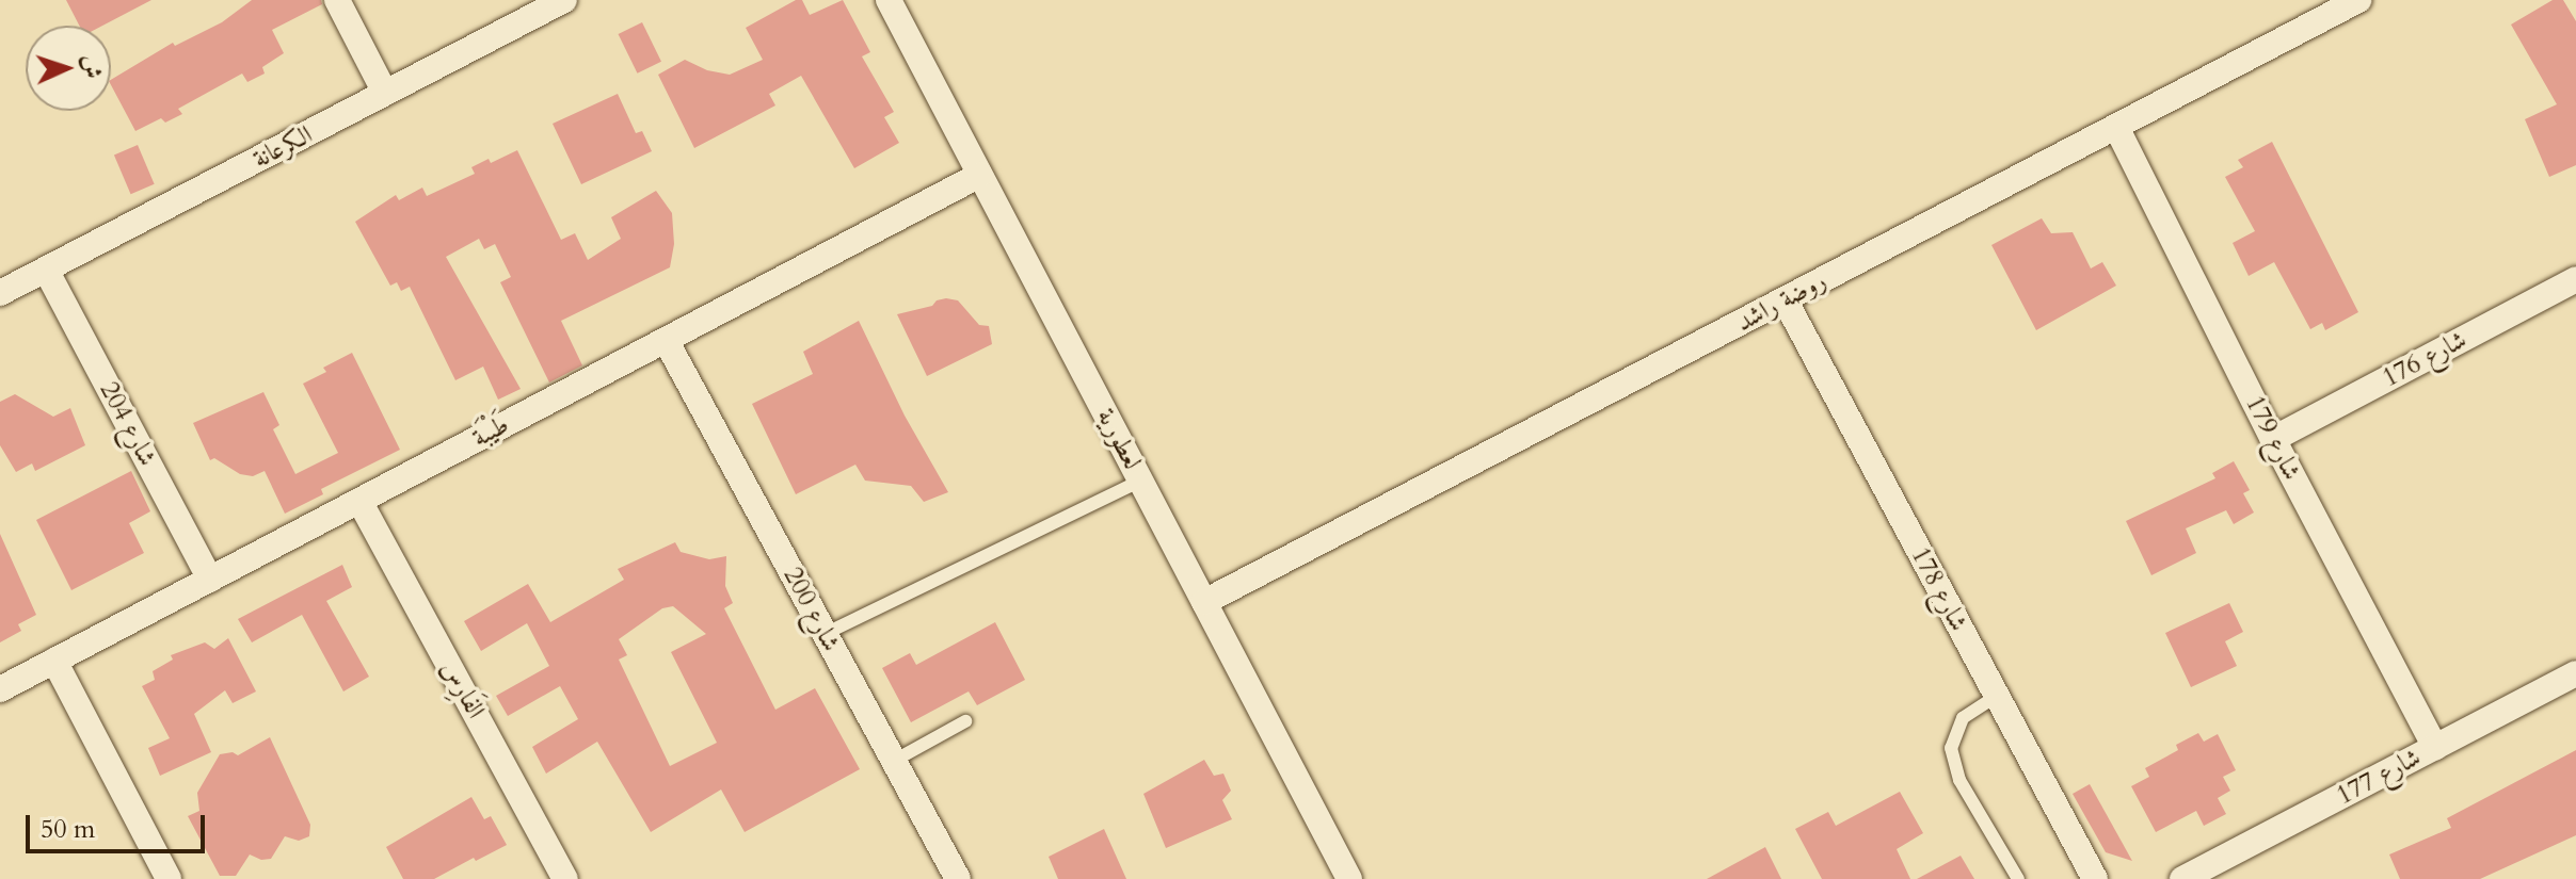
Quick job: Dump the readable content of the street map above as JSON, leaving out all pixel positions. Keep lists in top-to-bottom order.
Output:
{
  "streets": {
    "street": [
      "الكرعانة",
      "روضة راشد",
      "شارع 176",
      "شارع 204",
      "طَيْبَة",
      "شارع 179",
      "لعطورية",
      "شارع 178",
      "شارع 200",
      "الفَارِس",
      "شارع 177"
    ]
  },
  "crossings": [
    ["الكرعانة", "شارع 204"],
    ["روضة راشد", "شارع 179"],
    ["روضة راشد", "لعطورية"],
    ["روضة راشد", "شارع 178"],
    ["شارع 176", "شارع 179"],
    ["شارع 204", "طَيْبَة"],
    ["طَيْبَة", "لعطورية"],
    ["طَيْبَة", "شارع 200"],
    ["طَيْبَة", "الفَارِس"],
    ["شارع 179", "شارع 177"]
  ],
  "scale_bar": "50 m",
  "north": "right"
}
